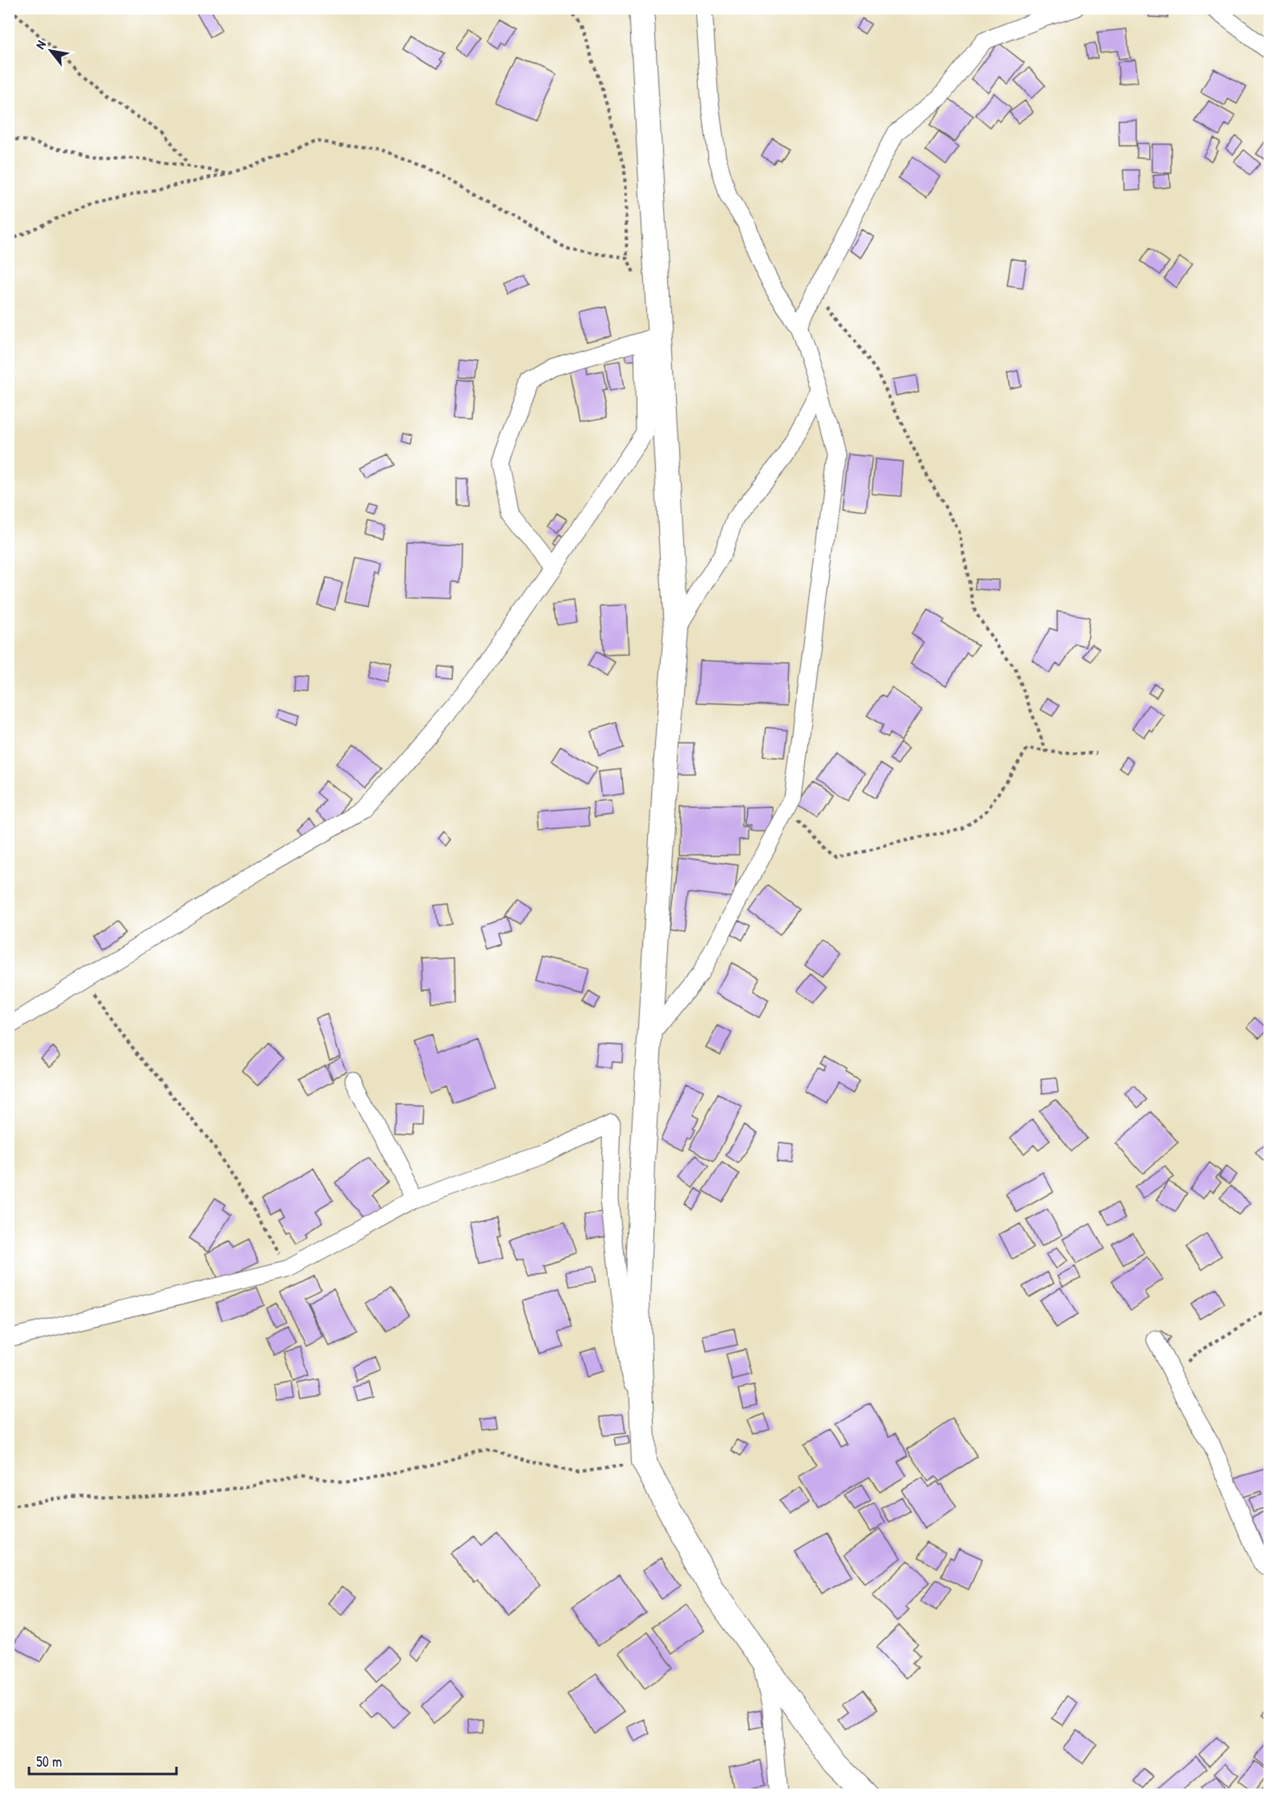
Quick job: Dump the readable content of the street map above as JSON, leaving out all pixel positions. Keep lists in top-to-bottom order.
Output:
{
  "scale_bar": "50 m",
  "north": "top left"
}
